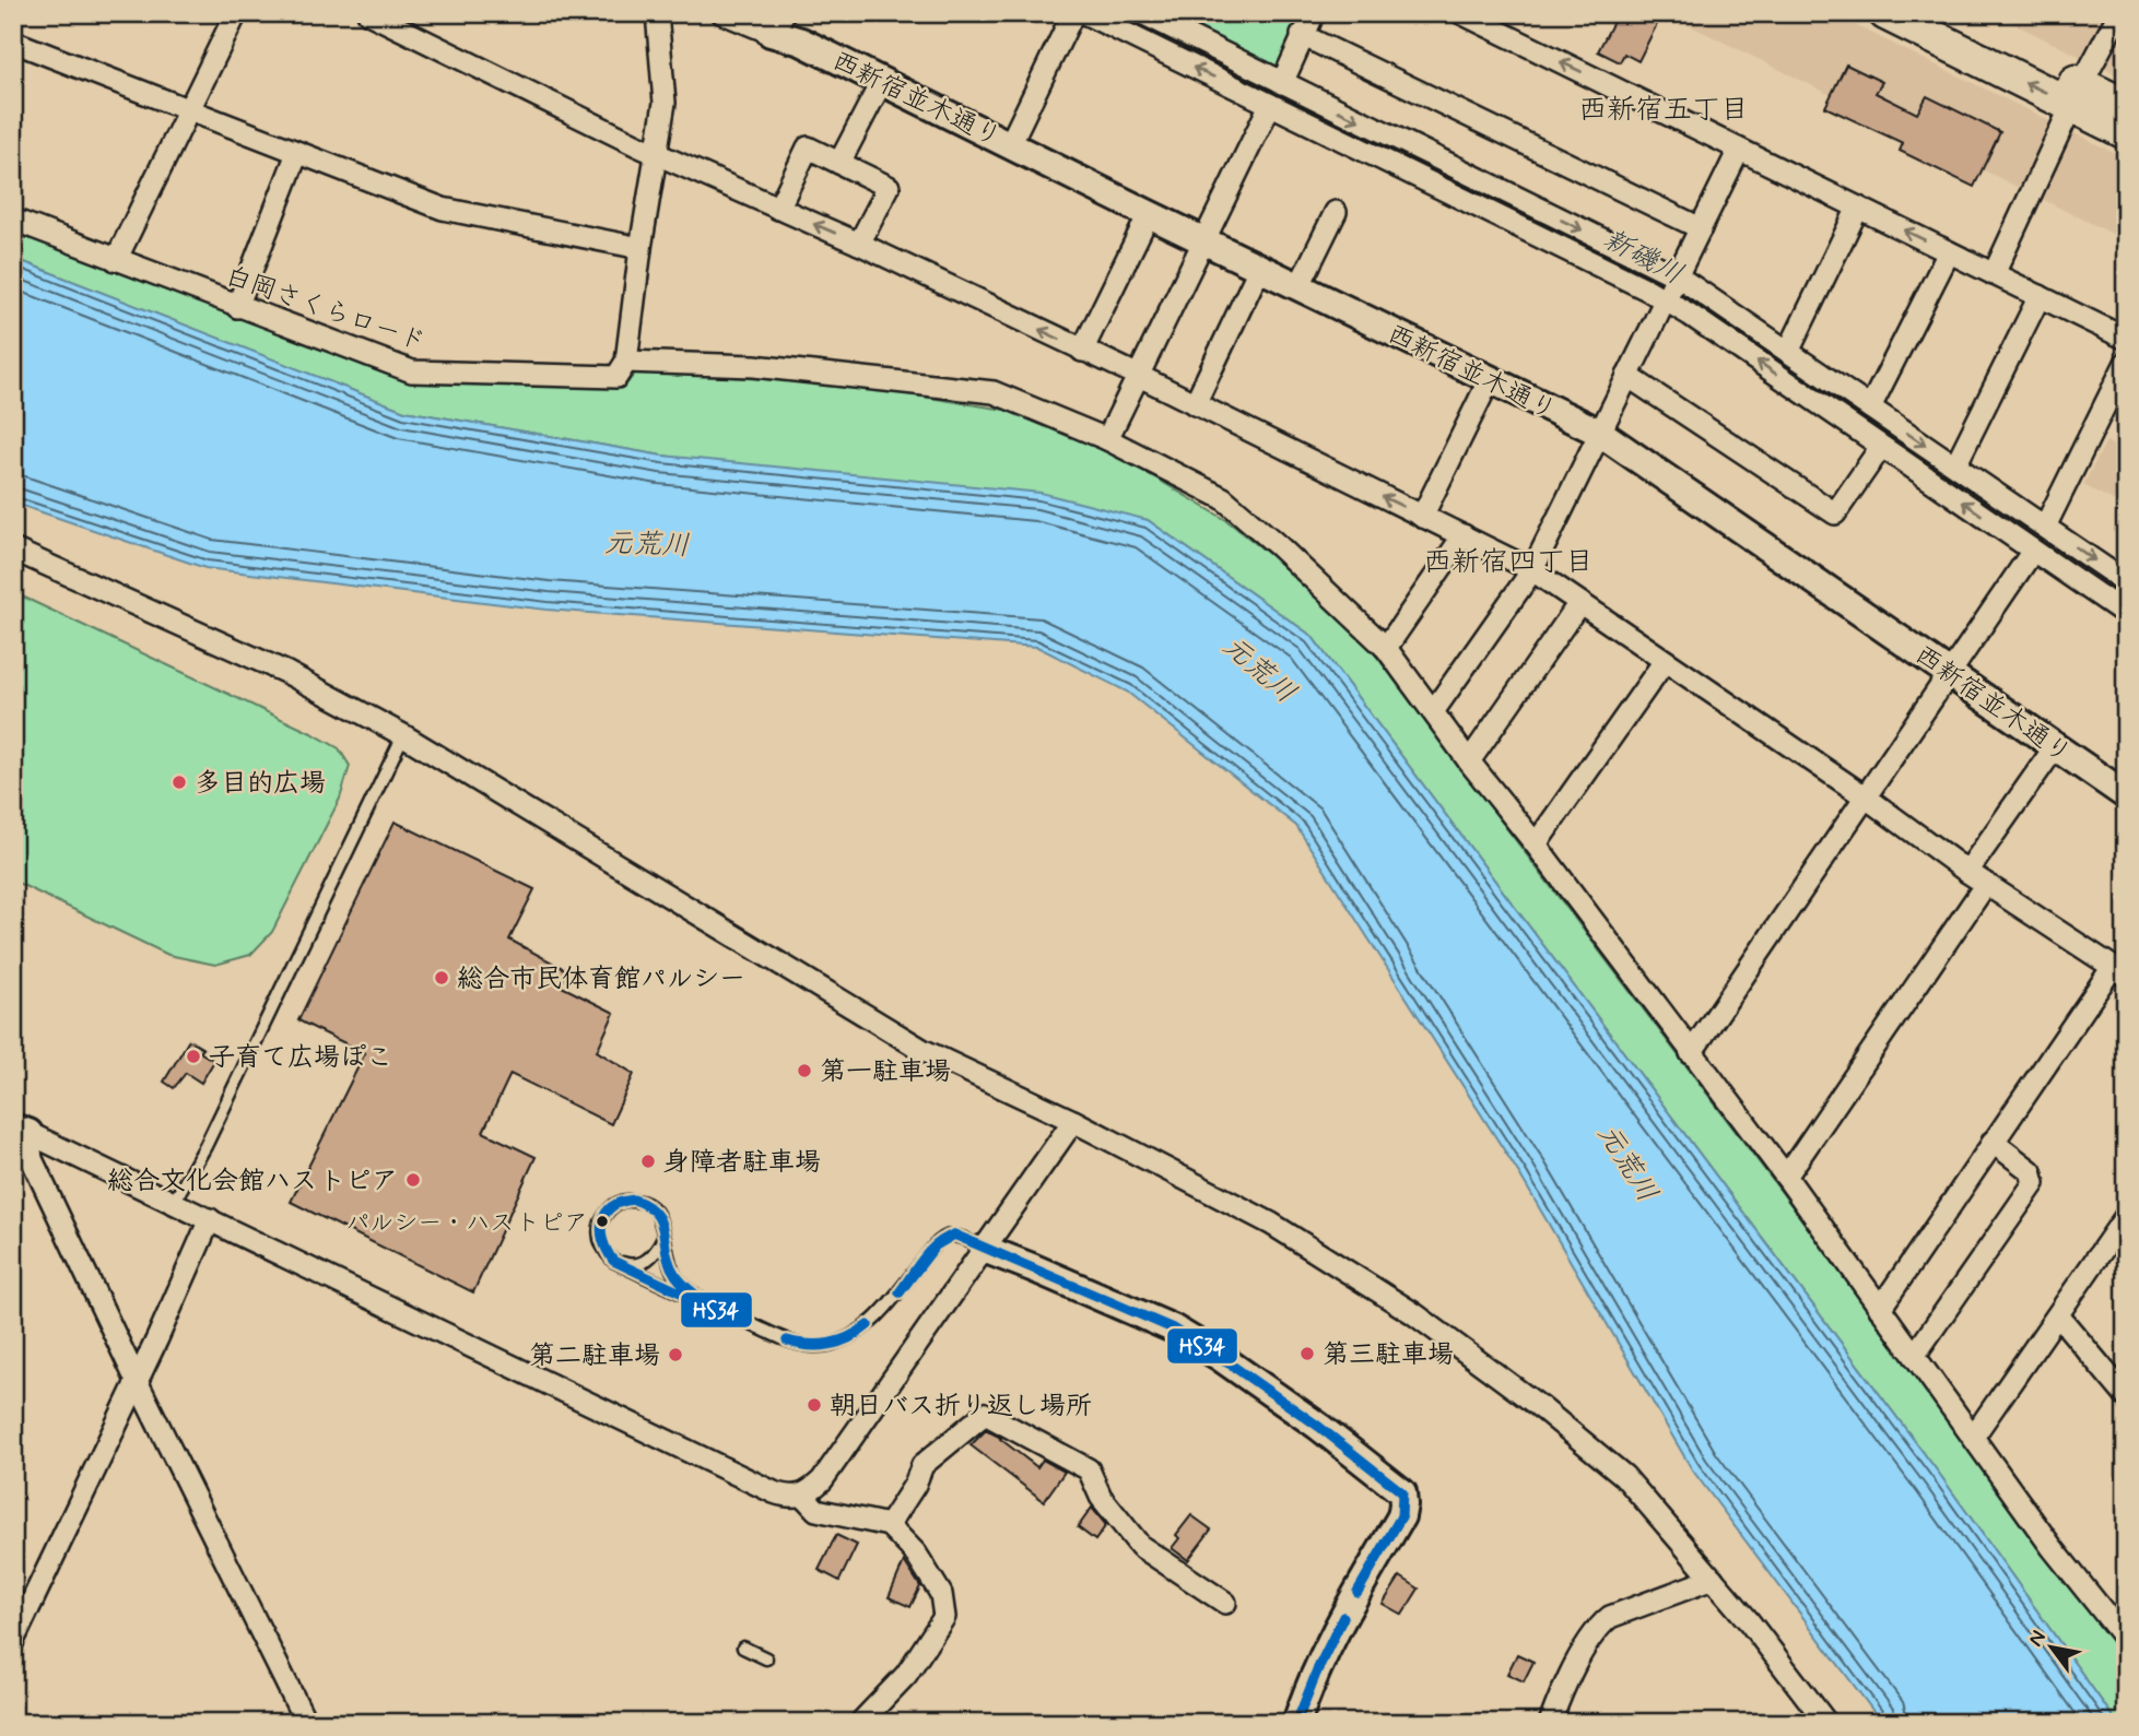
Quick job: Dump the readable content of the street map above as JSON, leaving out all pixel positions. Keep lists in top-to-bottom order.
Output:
{
  "streets": {
    "street": ["西新宿並木通り", "白岡さくらロード"]
  },
  "districts": ["西新宿五丁目", "西新宿四丁目"],
  "water": ["新磯川", "元荒川"],
  "places": [
    "多目的広場",
    "総合市民体育館パルシー",
    "子育て広場ぽこ",
    "第一駐車場",
    "身障者駐車場",
    "総合文化会館ハストピア",
    "パルシー・ハストピア",
    "第三駐車場",
    "第二駐車場",
    "朝日バス折り返し場所"
  ],
  "lines": ["transit line HS34"],
  "north": "top left"
}
